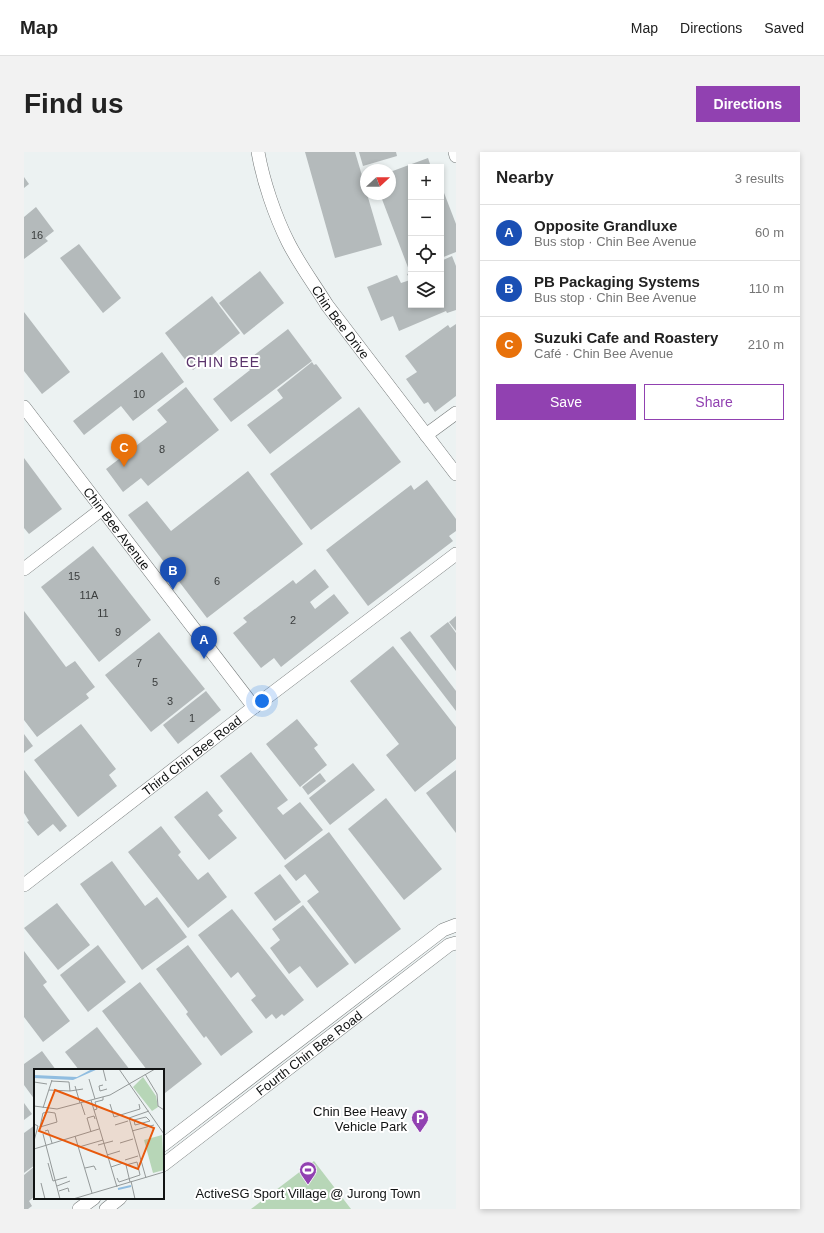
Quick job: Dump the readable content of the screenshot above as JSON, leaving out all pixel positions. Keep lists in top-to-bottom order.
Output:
{
  "streets": {
    "street": [
      "Chin Bee Drive",
      "Chin Bee Avenue",
      "Third Chin Bee Road",
      "Fourth Chin Bee Road"
    ]
  },
  "crossings": [
    ["Chin Bee Avenue", "Third Chin Bee Road"]
  ],
  "districts": ["CHIN BEE"],
  "places": {
    "parking": ["Chin Bee Heavy Vehicle Park"],
    "sports": ["ActiveSG Sport Village @ Jurong Town"]
  },
  "house_numbers": [
    "16",
    "10",
    "8",
    "15",
    "6",
    "11A",
    "11",
    "2",
    "9",
    "7",
    "5",
    "3",
    "1"
  ],
  "north": "right",
  "page": {
    "header": "Map",
    "nav": ["Map", "Directions", "Saved"],
    "buttons": [
      "Directions",
      ["Save", "Share"]
    ],
    "title": "Find us",
    "heading": ["Nearby", "3 results"],
    "map_buttons": ["+", "−"],
    "list": [
      {
        "mark": "A",
        "name": "Opposite Grandluxe",
        "note": "Bus stop · Chin Bee Avenue",
        "value": "60 m"
      },
      {
        "mark": "B",
        "name": "PB Packaging Systems",
        "note": "Bus stop · Chin Bee Avenue",
        "value": "110 m"
      },
      {
        "mark": "C",
        "name": "Suzuki Cafe and Roastery",
        "note": "Café · Chin Bee Avenue",
        "value": "210 m"
      }
    ],
    "pins": ["C", "B", "A"]
  }
}
